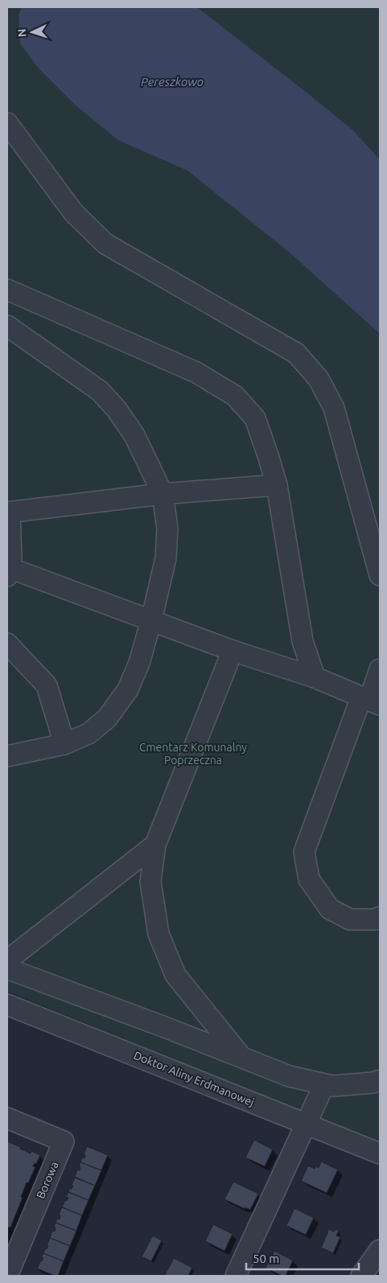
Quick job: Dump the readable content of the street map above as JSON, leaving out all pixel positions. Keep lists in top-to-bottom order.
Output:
{
  "streets": {
    "street": ["Doktor Aliny Erdmanowej", "Borowa"]
  },
  "water": ["Pereszkowo"],
  "parks": ["Cmentarz Komunalny Poprzeczna"],
  "scale_bar": "50 m",
  "north": "left"
}
